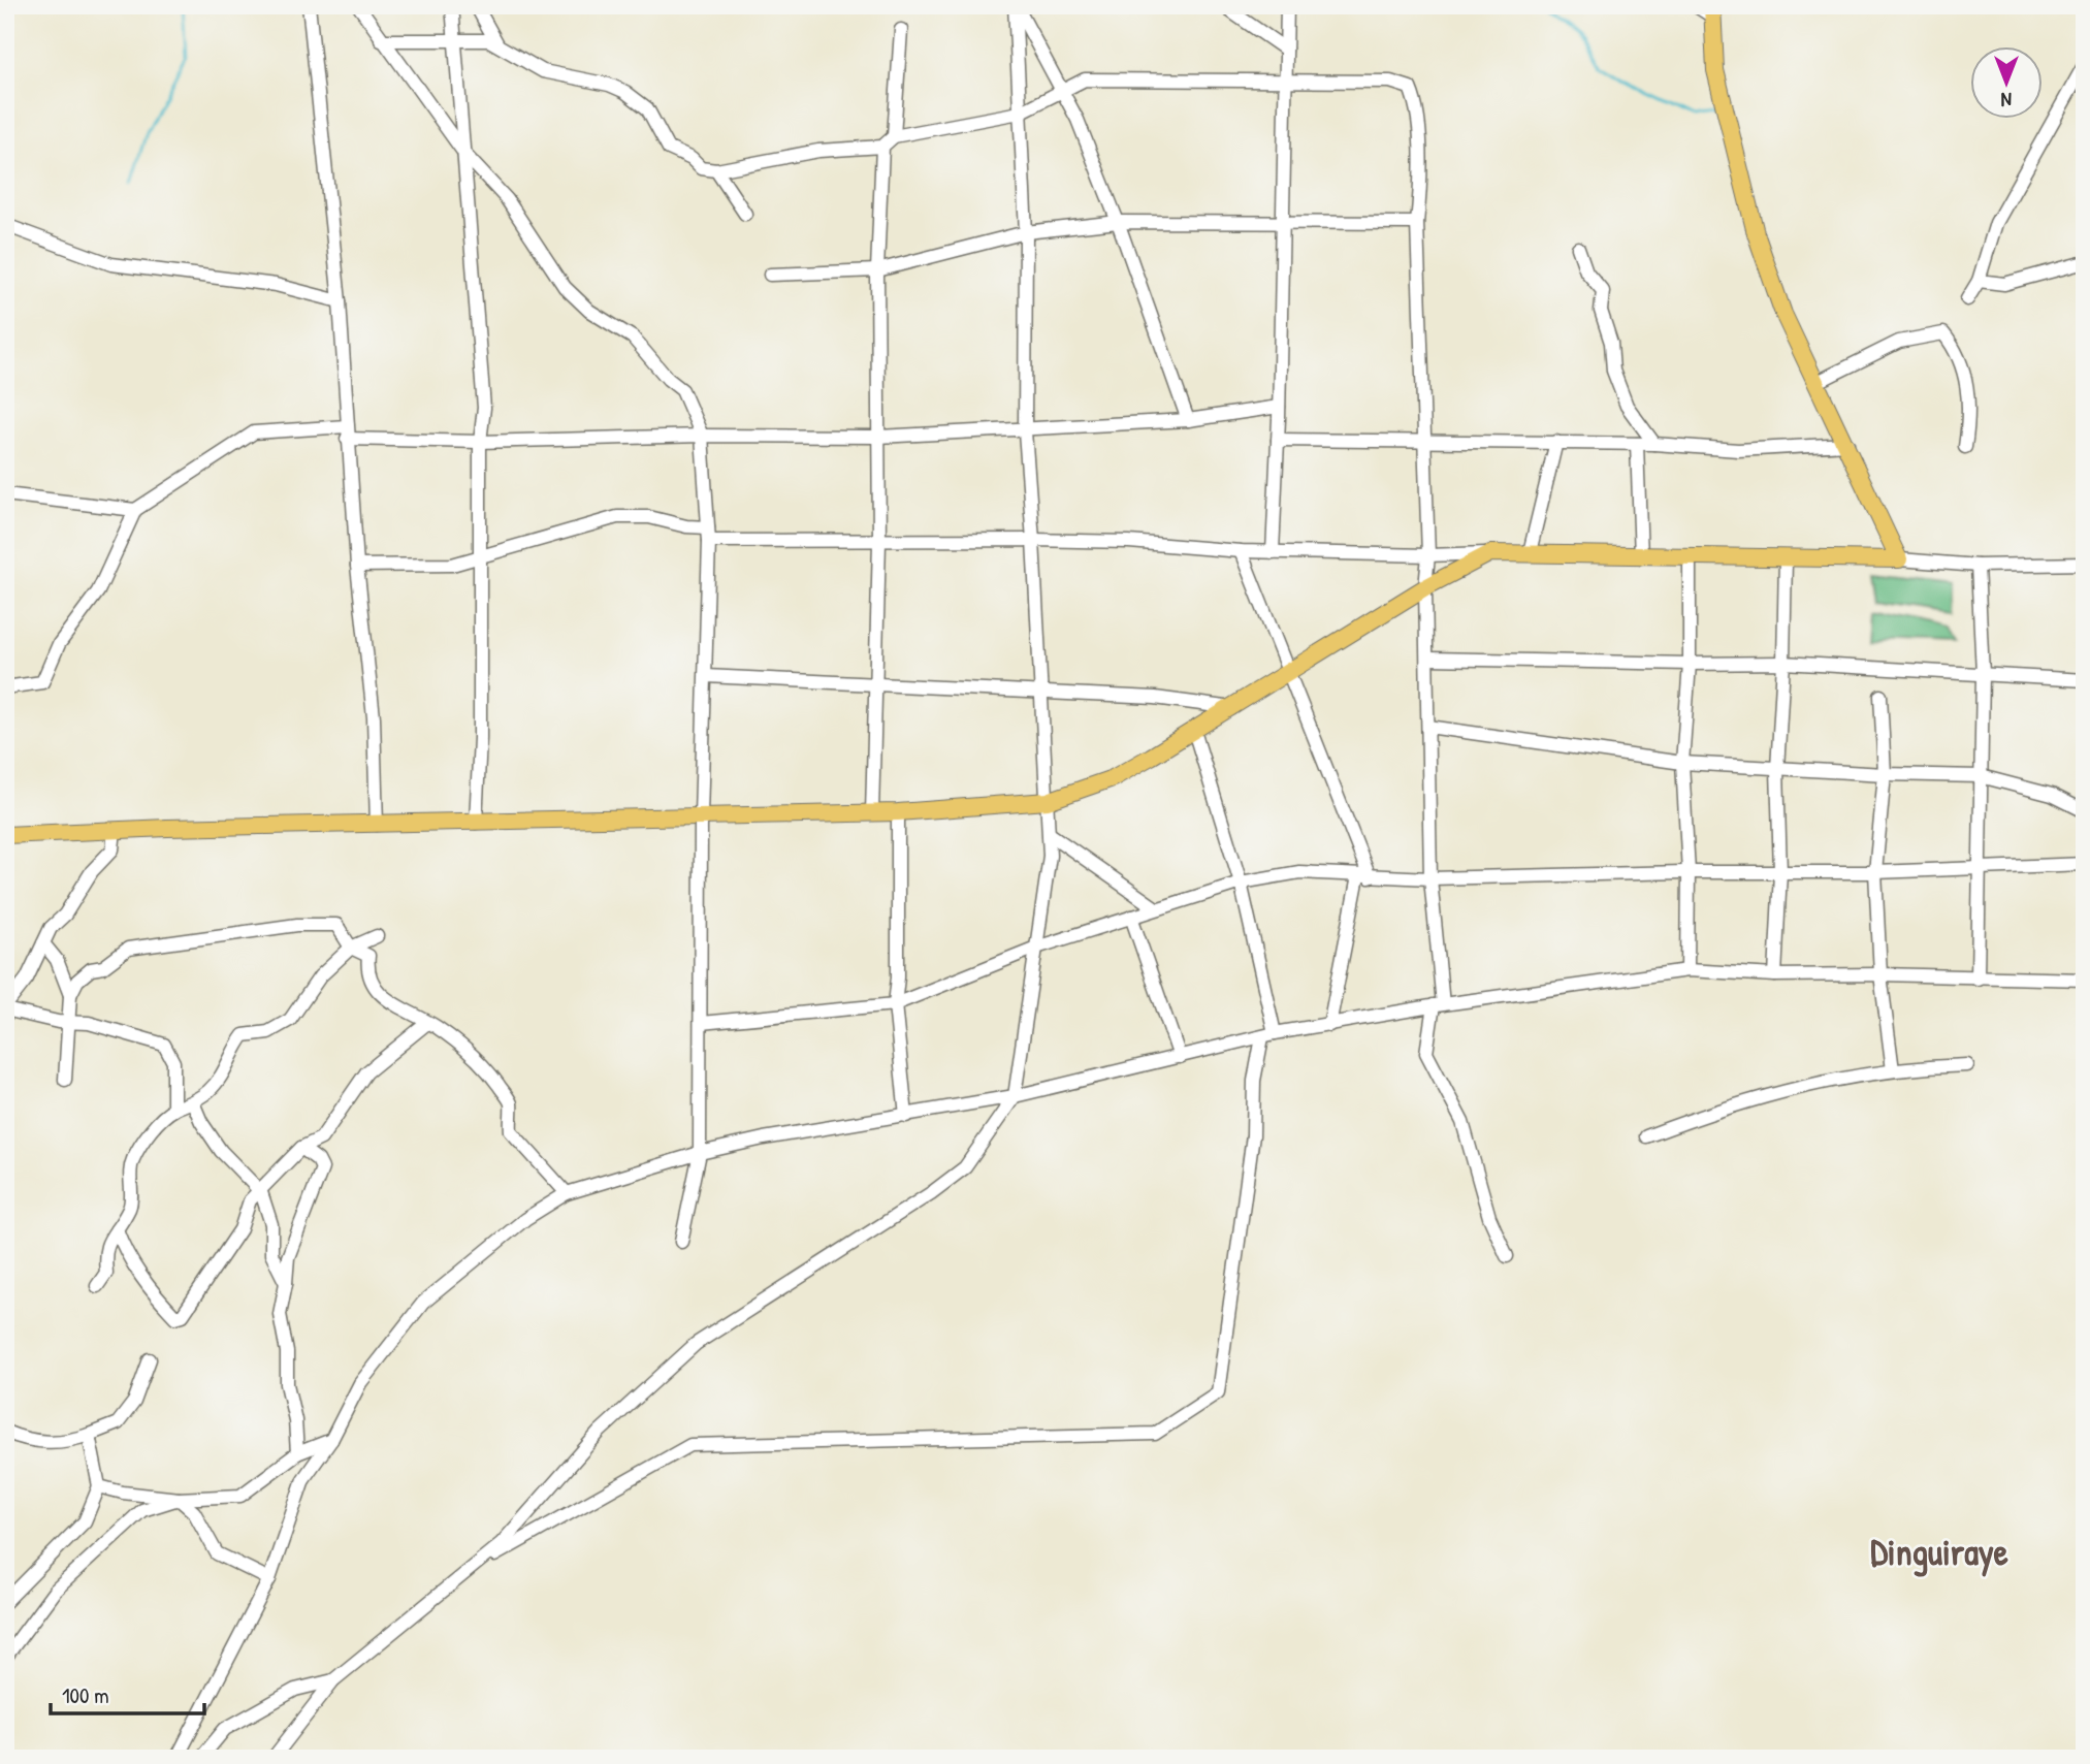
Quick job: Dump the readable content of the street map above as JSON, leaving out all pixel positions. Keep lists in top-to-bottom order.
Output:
{
  "districts": ["Dinguiraye"],
  "scale_bar": "100 m",
  "north": "bottom"
}
